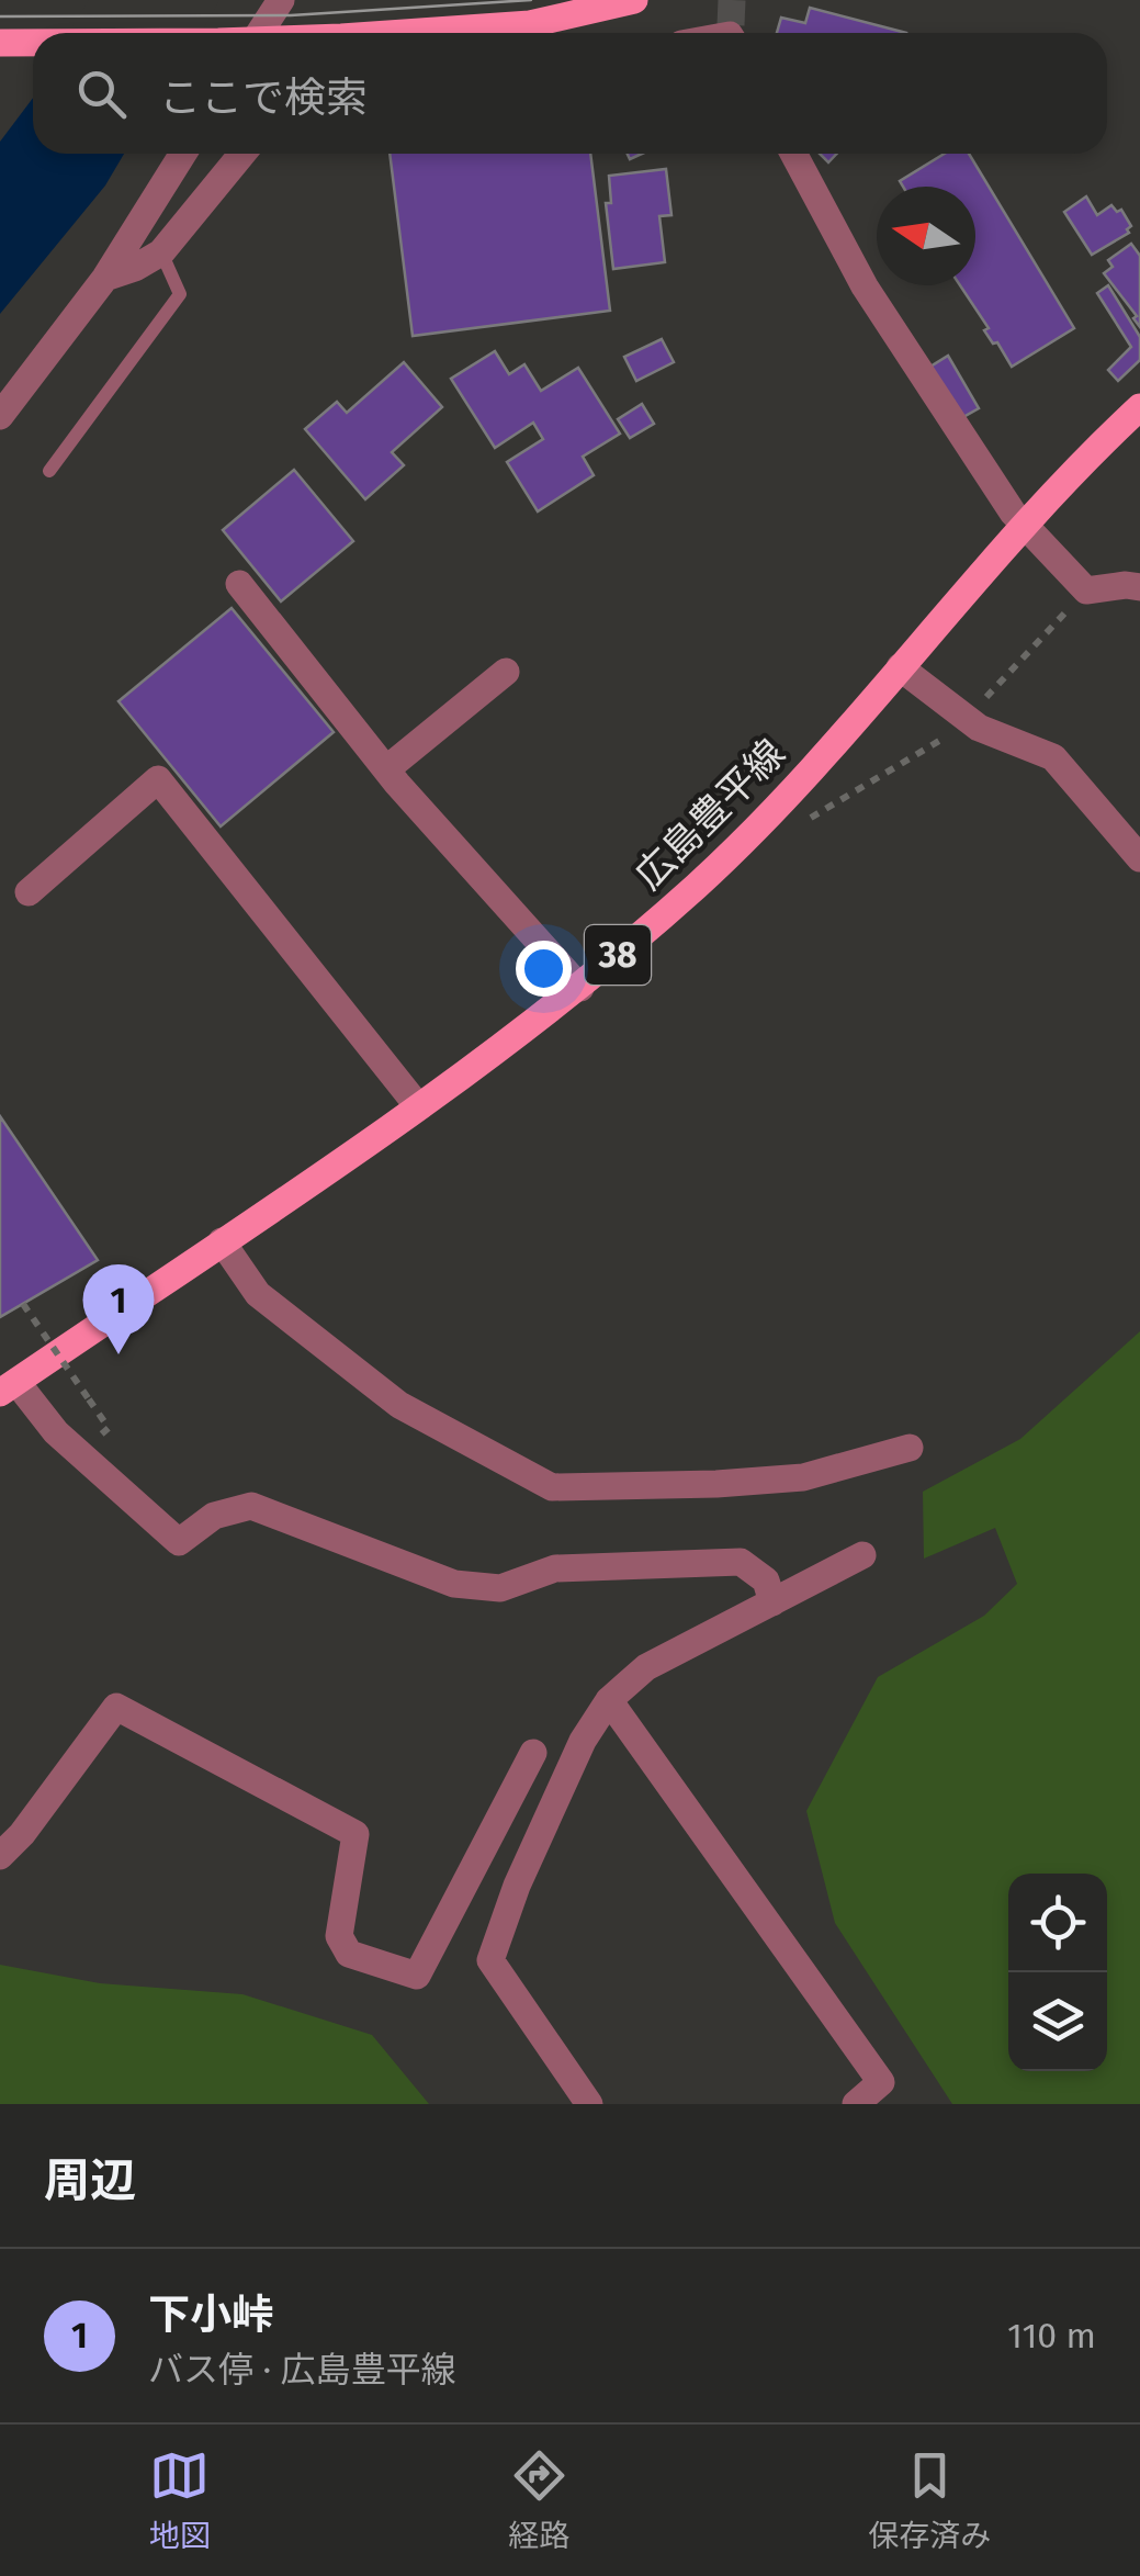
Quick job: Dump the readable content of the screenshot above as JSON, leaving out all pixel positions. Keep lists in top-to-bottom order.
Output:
{
  "streets": {
    "main road": ["広島豊平線", "38"]
  },
  "north": "left",
  "page": {
    "search": "ここで検索",
    "pins": "1",
    "heading": "周辺",
    "list": [
      {
        "mark": "1",
        "name": "下小峠",
        "note": "バス停 · 広島豊平線",
        "value": "110 m"
      }
    ],
    "nav": ["地図", "経路", "保存済み"]
  }
}
